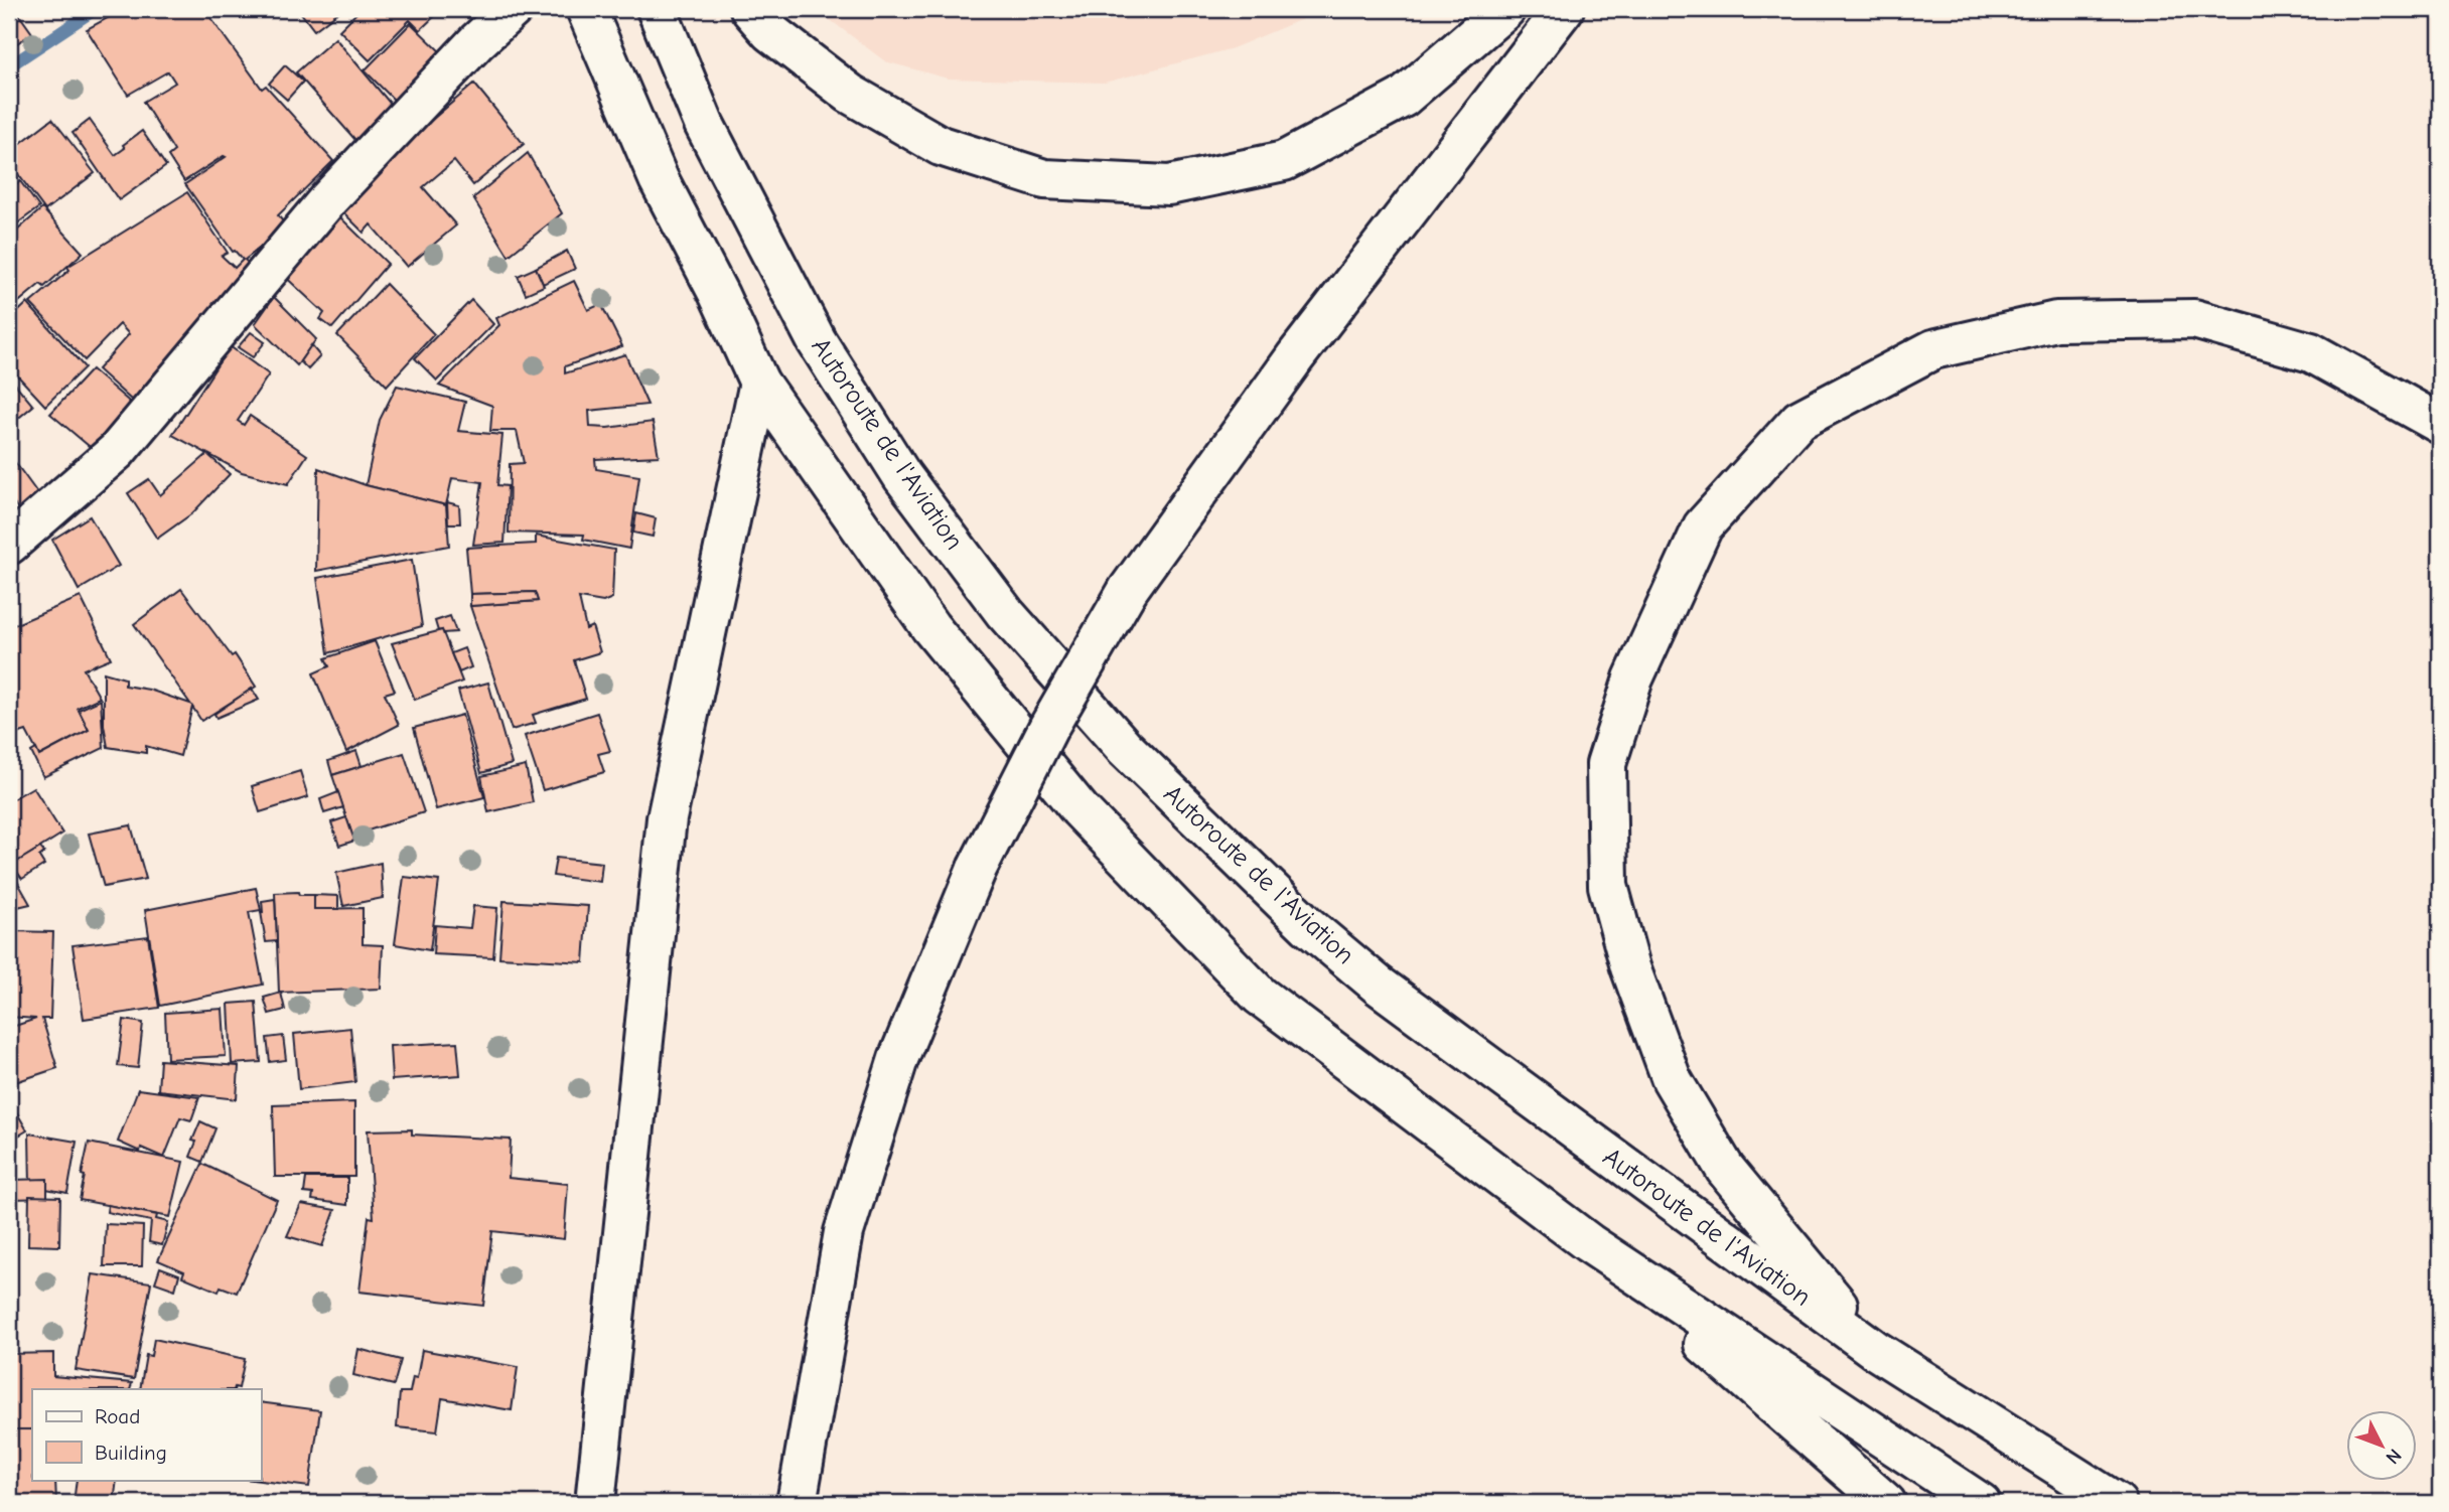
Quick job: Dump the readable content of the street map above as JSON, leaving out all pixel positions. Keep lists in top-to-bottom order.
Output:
{
  "streets": {
    "main road": ["Autoroute de l'Aviation"]
  },
  "legend": ["Road", "Building"],
  "north": "bottom right"
}
